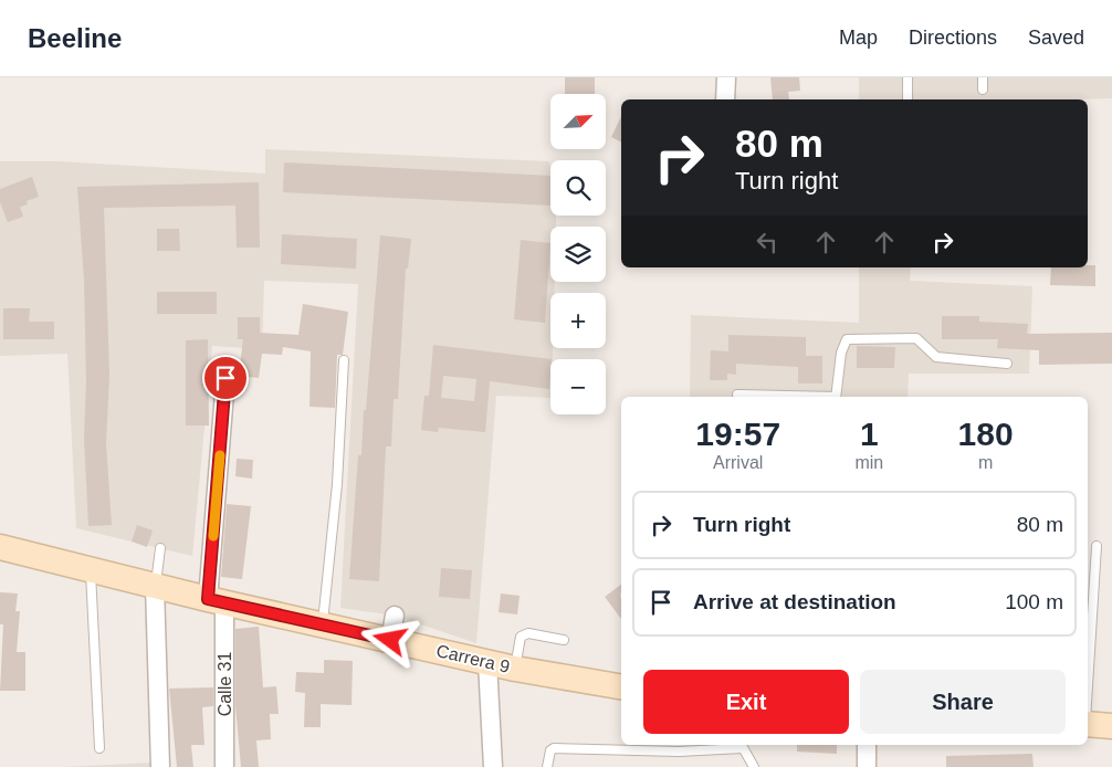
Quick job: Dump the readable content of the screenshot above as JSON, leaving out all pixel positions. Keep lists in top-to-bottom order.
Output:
{
  "streets": {
    "main road": ["Carrera 9"],
    "street": ["Calle 31"]
  },
  "crossings": [
    ["Carrera 9", "Calle 31"]
  ],
  "north": "top right",
  "page": {
    "header": "Beeline",
    "nav": ["Map", "Directions", "Saved"],
    "map_buttons": ["+", "−"],
    "turn": ["80 m", "Turn right"],
    "eta": [
      "19:57",
      "Arrival",
      "1",
      "min",
      "180",
      "m"
    ],
    "list": [
      {
        "name": "Turn right",
        "value": "80 m"
      },
      {
        "name": "Arrive at destination",
        "value": "100 m"
      }
    ],
    "buttons": ["Exit", "Share"]
  }
}
